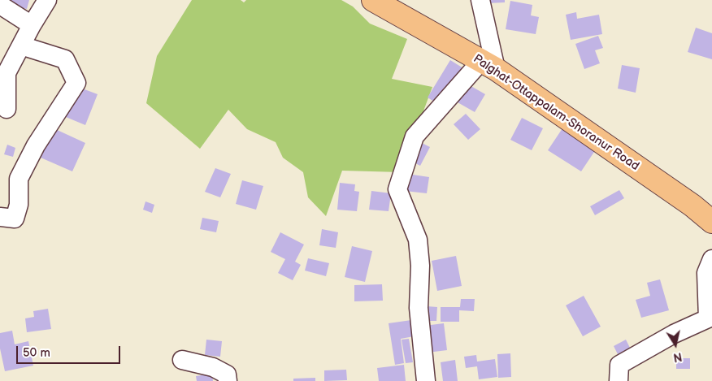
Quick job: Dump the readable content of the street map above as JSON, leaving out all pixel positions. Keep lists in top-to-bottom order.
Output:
{
  "streets": {
    "main road": ["Palghat-Ottappalam-Shoranur Road"]
  },
  "scale_bar": "50 m",
  "north": "bottom"
}
